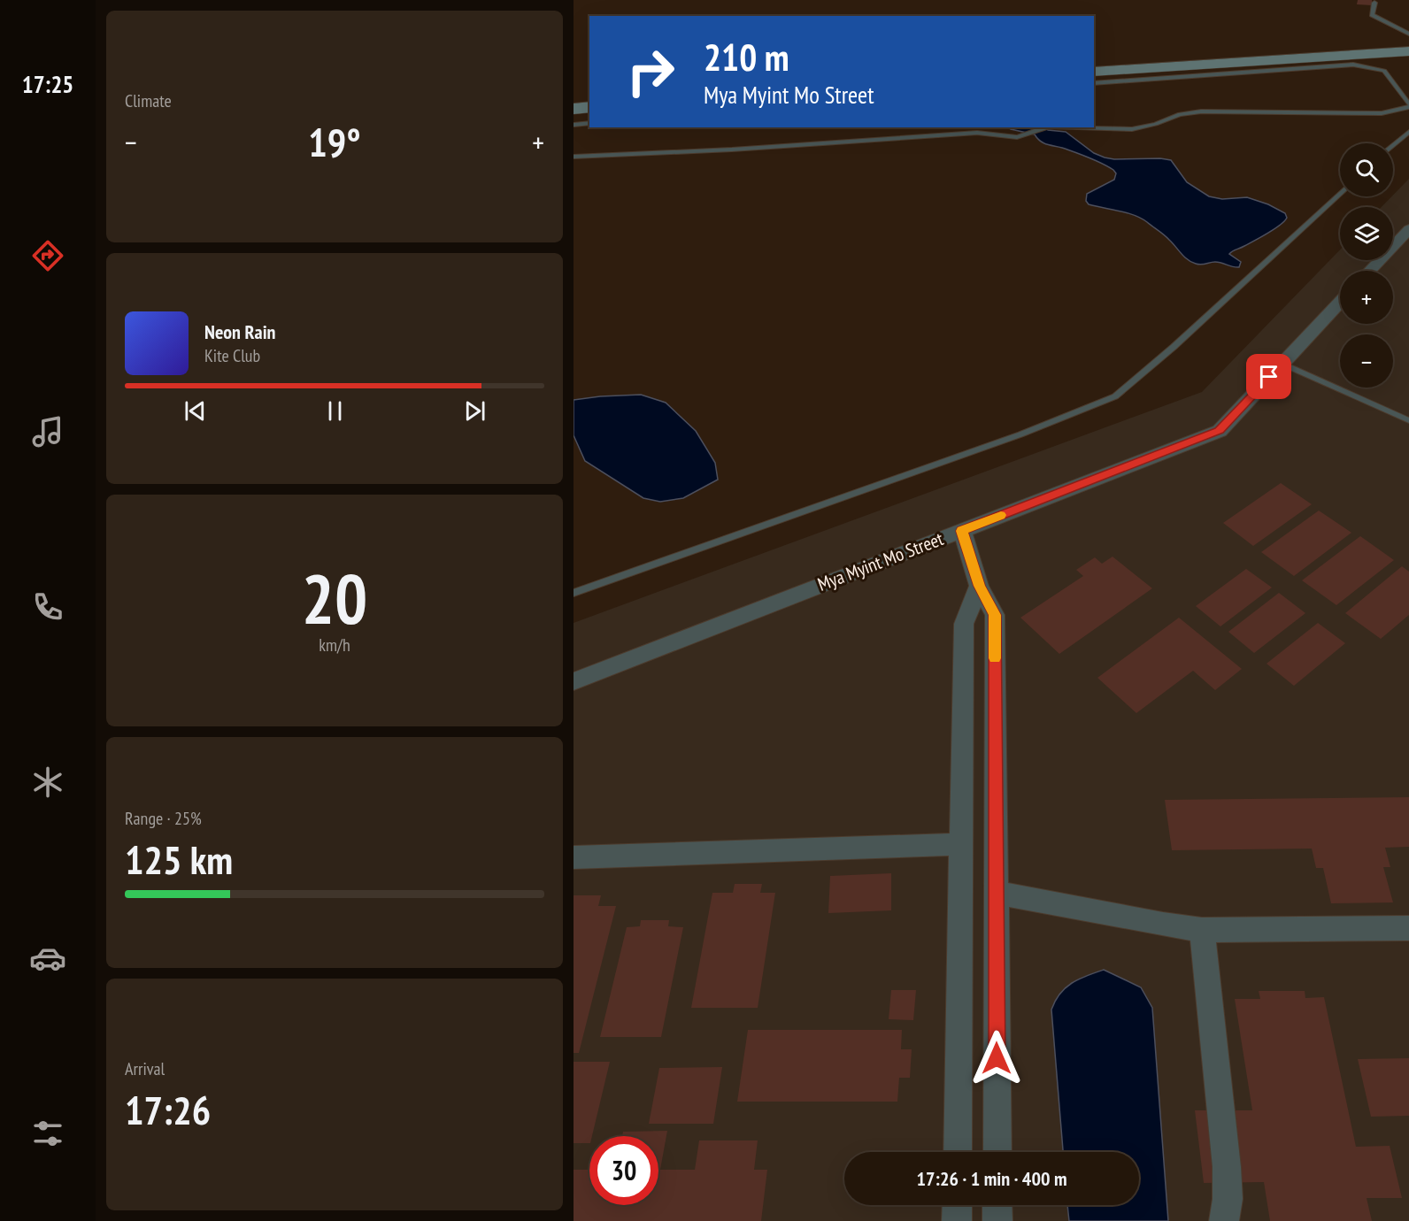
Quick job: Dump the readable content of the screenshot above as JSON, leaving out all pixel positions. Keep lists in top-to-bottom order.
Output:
{
  "streets": {
    "street": ["Mya Myint Mo Street"]
  },
  "page": {
    "tabs": "17:25",
    "tile": [
      "Climate",
      ["20", "km/h"],
      ["Range · 25%", "125 km"],
      ["Arrival", "17:26"]
    ],
    "turn": ["210 m", "Mya Myint Mo Street"],
    "heat": ["−", "19°", "+"],
    "map_buttons": ["+", "−"],
    "song": ["Neon Rain", "Kite Club"],
    "limit": "30",
    "trip": "17:26 · 1 min · 400 m"
  }
}
